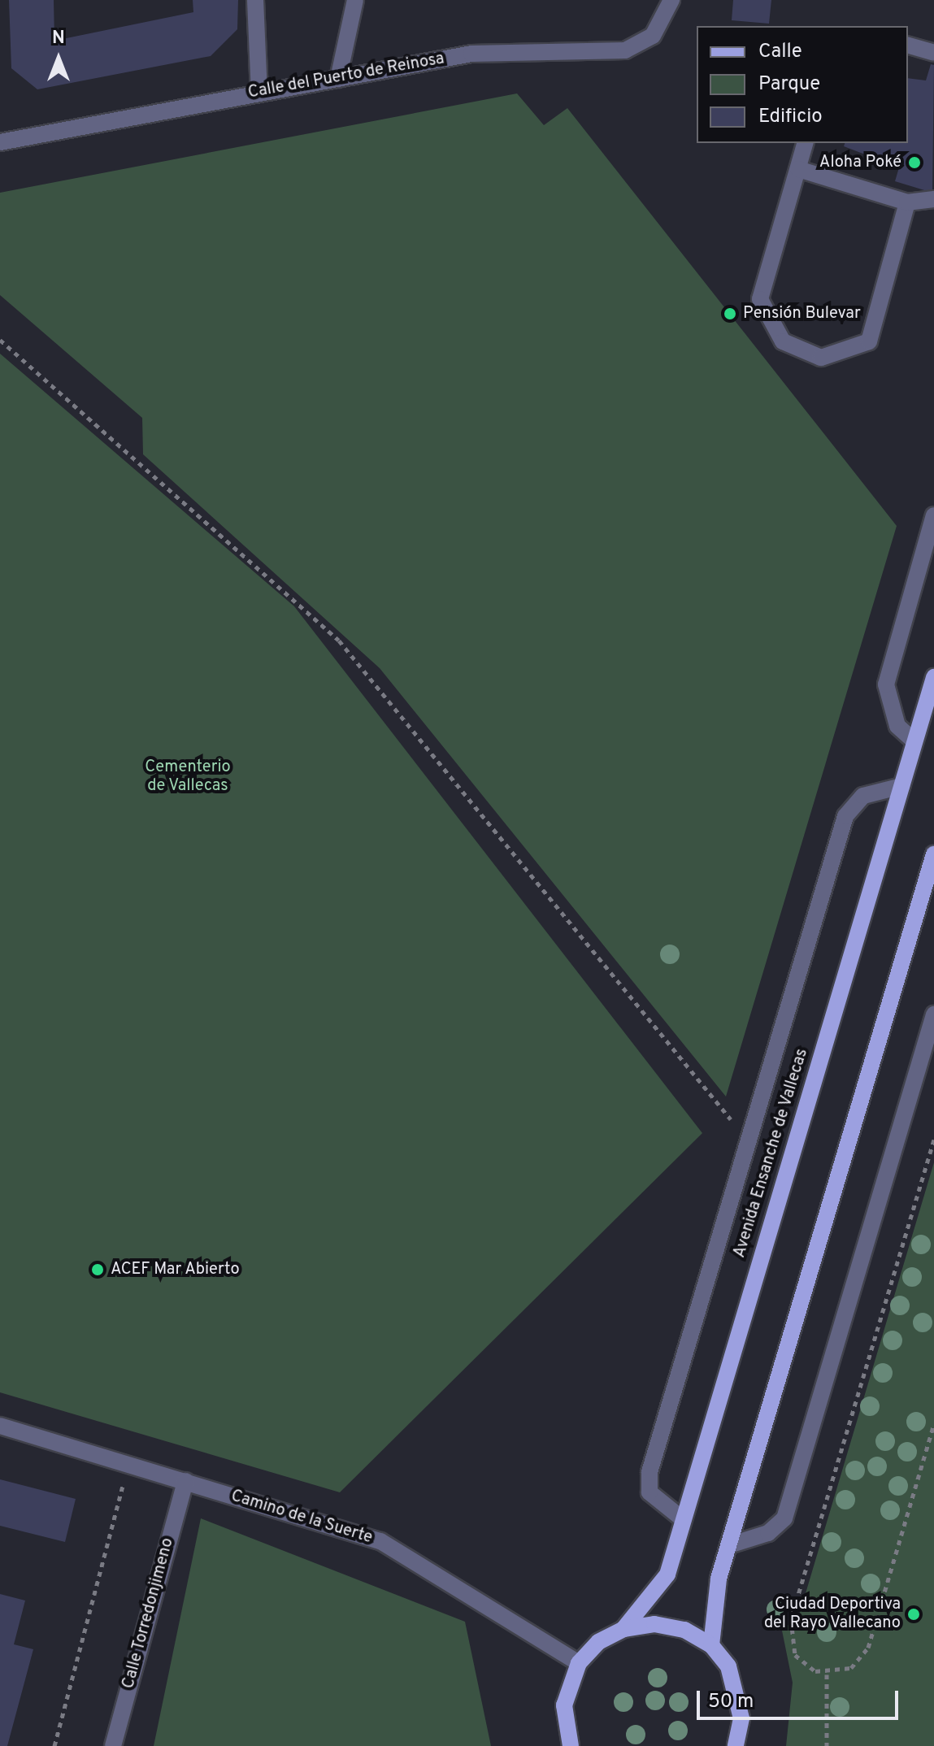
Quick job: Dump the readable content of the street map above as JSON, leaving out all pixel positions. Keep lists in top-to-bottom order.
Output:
{
  "streets": {
    "main road": ["Avenida Ensanche de Vallecas"],
    "street": ["Calle del Puerto de Reinosa", "Camino de la Suerte", "Calle Torredonjimeno"]
  },
  "crossings": [
    ["Avenida Ensanche de Vallecas", "Camino de la Suerte"],
    ["Camino de la Suerte", "Calle Torredonjimeno"]
  ],
  "parks": ["Cementerio de Vallecas"],
  "places": [
    "Aloha Poké",
    "Pensión Bulevar",
    "ACEF Mar Abierto",
    "Ciudad Deportiva del Rayo Vallecano"
  ],
  "legend": ["Calle", "Parque", "Edificio"],
  "scale_bar": "50 m",
  "north": "top"
}
